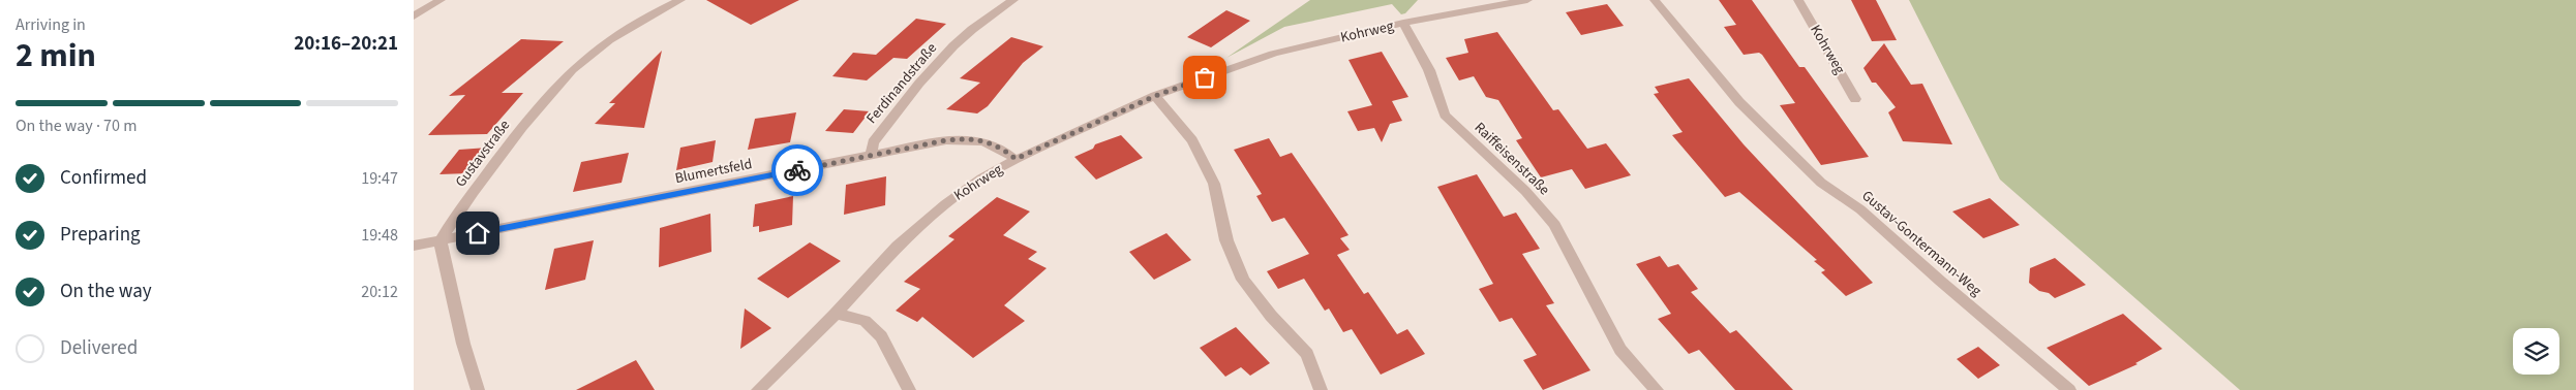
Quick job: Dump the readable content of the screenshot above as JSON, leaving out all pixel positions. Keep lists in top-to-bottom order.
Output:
{
  "streets": {
    "street": [
      "Kohrweg",
      "Ferdinandstraße",
      "Gustavstraße",
      "Raiffeisenstraße",
      "Blumertsfeld",
      "Gustav-Gontermann-Weg"
    ]
  },
  "crossings": [
    ["Kohrweg", "Raiffeisenstraße"],
    ["Kohrweg", "Blumertsfeld"],
    ["Ferdinandstraße", "Blumertsfeld"],
    ["Gustavstraße", "Blumertsfeld"]
  ],
  "page": {
    "heading": ["2 min", "Arriving in", "20:16–20:21"],
    "bar": "On the way · 70 m",
    "list": [
      ["Confirmed", "19:47"],
      ["Preparing", "19:48"],
      ["On the way", "20:12"],
      "Delivered"
    ]
  }
}
